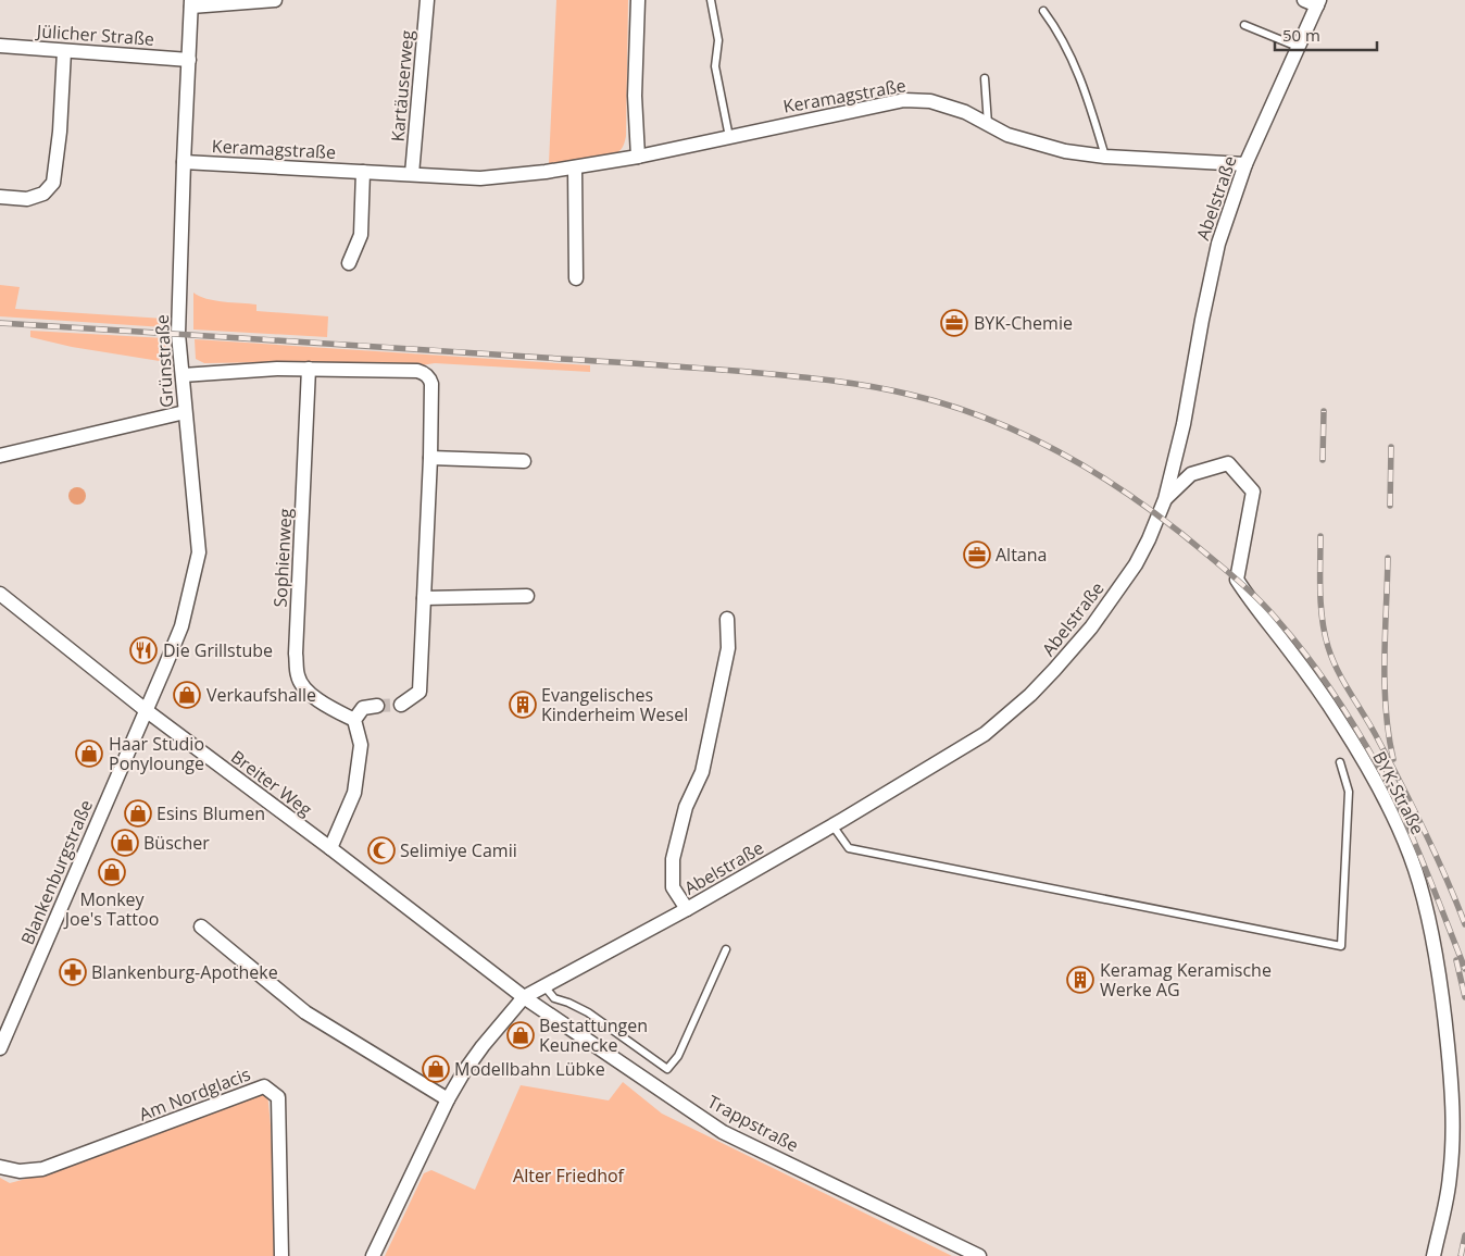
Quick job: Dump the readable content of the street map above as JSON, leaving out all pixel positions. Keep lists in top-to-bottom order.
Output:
{
  "streets": {
    "street": [
      "Jülicher Straße",
      "Kartäuserweg",
      "Keramagstraße",
      "Abelstraße",
      "Grünstraße",
      "Sophienweg",
      "Breiter Weg",
      "BYK-Straße",
      "Blankenburgstraße",
      "Am Nordglacis",
      "Trappstraße"
    ]
  },
  "crossings": [
    ["Jülicher Straße", "Grünstraße"],
    ["Kartäuserweg", "Keramagstraße"],
    ["Keramagstraße", "Abelstraße"],
    ["Keramagstraße", "Grünstraße"],
    ["Abelstraße", "Breiter Weg"],
    ["Abelstraße", "BYK-Straße"],
    ["Abelstraße", "Trappstraße"],
    ["Grünstraße", "Breiter Weg"],
    ["Grünstraße", "Blankenburgstraße"],
    ["Breiter Weg", "Blankenburgstraße"],
    ["Breiter Weg", "Trappstraße"]
  ],
  "parks": ["Alter Friedhof"],
  "places": {
    "office": ["BYK-Chemie", "Altana"],
    "restaurant": ["Die Grillstube"],
    "shop": [
      "Verkaufshalle",
      "Haar Studio Ponylounge",
      "Esins Blumen",
      "Büscher",
      "Monkey Joe's Tattoo",
      "Bestattungen Keunecke",
      "Modellbahn Lübke"
    ],
    "building": ["Evangelisches Kinderheim Wesel", "Keramag Keramische Werke AG"],
    "mosque": ["Selimiye Camii"],
    "pharmacy": ["Blankenburg-Apotheke"]
  },
  "scale_bar": "50 m"
}
